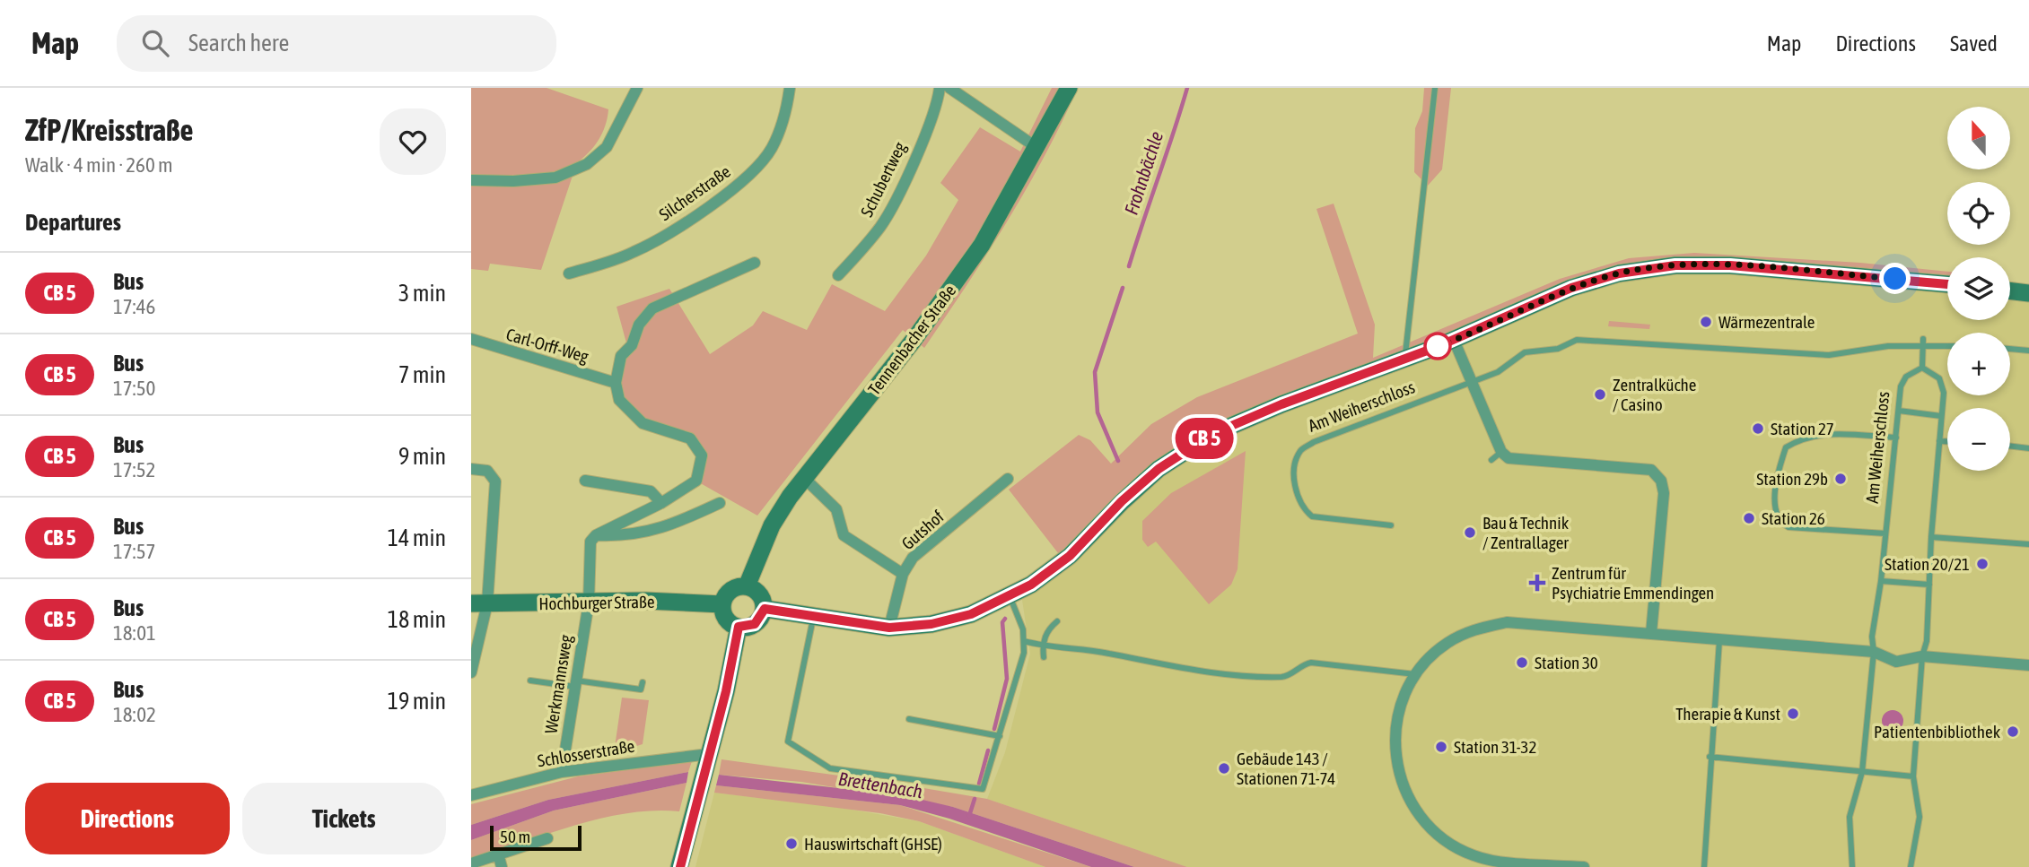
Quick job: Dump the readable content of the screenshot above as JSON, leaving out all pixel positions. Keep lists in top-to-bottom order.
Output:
{
  "streets": {
    "street": [
      "Schubertweg",
      "Silcherstraße",
      "Tennenbacher Straße",
      "Carl-Orff-Weg",
      "Gutshof",
      "Hochburger Straße",
      "Werkmannsweg",
      "Schlosserstraße"
    ],
    "lane": ["Am Weiherschloss"]
  },
  "crossings": [
    ["Tennenbacher Straße", "Hochburger Straße"],
    ["Hochburger Straße", "Werkmannsweg"],
    ["Werkmannsweg", "Schlosserstraße"]
  ],
  "water": ["Frohnbächle", "Brettenbach"],
  "places": {
    "other": [
      "Wärmezentrale",
      "Zentralküche / Casino",
      "Station 27",
      "Station 29b",
      "Station 26",
      "Bau & Technik / Zentrallager",
      "Station 20/21",
      "Station 30",
      "Therapie & Kunst",
      "Patientenbibliothek",
      "Station 31-32",
      "Gebäude 143 / Stationen 71-74",
      "Hauswirtschaft (GHSE)"
    ],
    "health": ["Zentrum für Psychiatrie Emmendingen"]
  },
  "scale_bar": "50 m",
  "north": "top",
  "page": {
    "header": "Map",
    "search": "Search here",
    "nav": ["Map", "Directions", "Saved"],
    "heading": [
      ["ZfP/Kreisstraße", "Walk · 4 min · 260 m"],
      "Departures"
    ],
    "on_map": "CB 5",
    "map_buttons": ["+", "−"],
    "list": [
      {
        "mark": "CB 5",
        "name": "Bus",
        "note": "17:46",
        "value": "3 min"
      },
      {
        "mark": "CB 5",
        "name": "Bus",
        "note": "17:50",
        "value": "7 min"
      },
      {
        "mark": "CB 5",
        "name": "Bus",
        "note": "17:52",
        "value": "9 min"
      },
      {
        "mark": "CB 5",
        "name": "Bus",
        "note": "17:57",
        "value": "14 min"
      },
      {
        "mark": "CB 5",
        "name": "Bus",
        "note": "18:01",
        "value": "18 min"
      },
      {
        "mark": "CB 5",
        "name": "Bus",
        "note": "18:02",
        "value": "19 min"
      }
    ],
    "buttons": ["Directions", "Tickets"],
    "scale": "50 m"
  }
}
